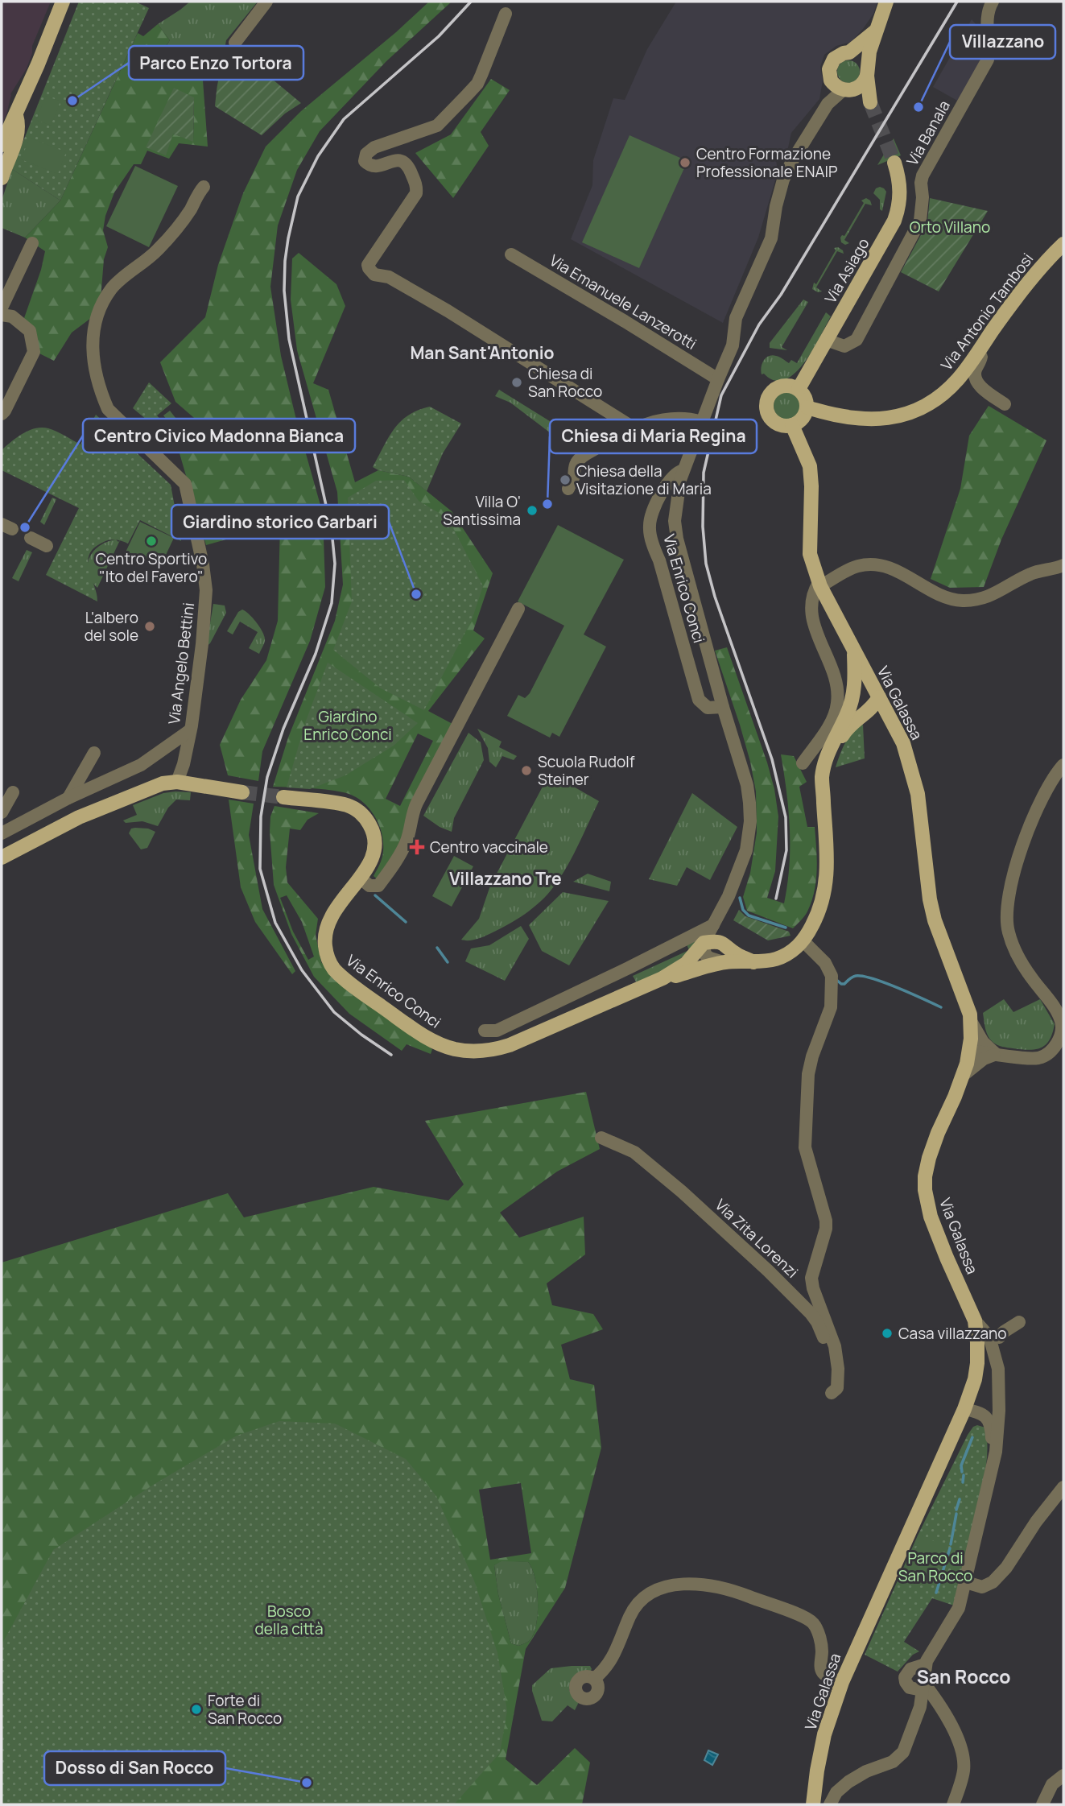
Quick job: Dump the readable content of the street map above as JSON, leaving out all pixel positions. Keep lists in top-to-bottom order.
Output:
{
  "streets": {
    "main road": [
      "Via Asiago",
      "Via Antonio Tambosi",
      "Via Enrico Conci",
      "Via Galassa"
    ],
    "street": [
      "Via Banala",
      "Via Emanuele Lanzerotti",
      "Via Angelo Bettini",
      "Via Zita Lorenzi"
    ]
  },
  "crossings": [
    ["Via Banala", "Via Asiago"],
    ["Via Asiago", "Via Antonio Tambosi"],
    ["Via Asiago", "Via Galassa"],
    ["Via Emanuele Lanzerotti", "Via Enrico Conci"],
    ["Via Antonio Tambosi", "Via Galassa"]
  ],
  "districts": ["Man Sant'Antonio", "Villazzano Tre", "San Rocco"],
  "parks": [
    "Orto Villano",
    "Giardino Enrico Conci",
    "Parco di San Rocco",
    "Bosco della città"
  ],
  "places": {
    "other": [
      "Parco Enzo Tortora",
      "Villazzano",
      "Centro Formazione Professionale ENAIP",
      "Chiesa di San Rocco",
      "Chiesa della Visitazione di Maria",
      "Chiesa di Maria Regina",
      "Villa O' Santissima",
      "Centro Civico Madonna Bianca",
      "Centro Sportivo \"Ito del Favero\"",
      "Giardino storico Garbari",
      "L'albero del sole",
      "Scuola Rudolf Steiner",
      "Casa villazzano",
      "Forte di San Rocco",
      "Dosso di San Rocco"
    ],
    "health": ["Centro vaccinale"]
  }
}
